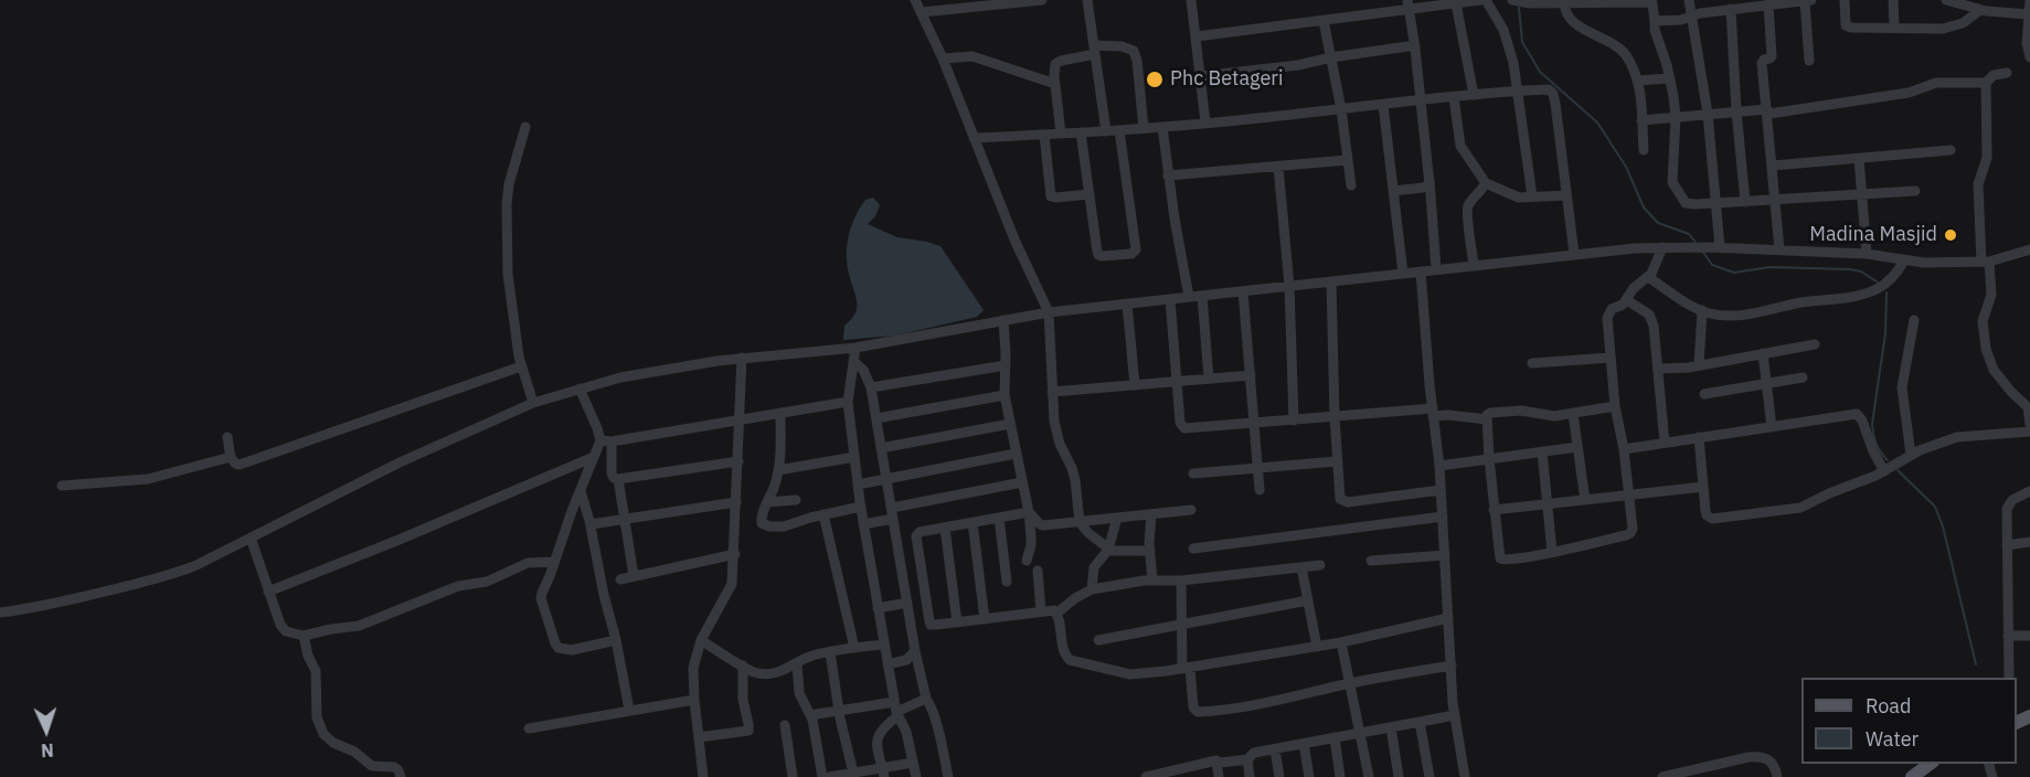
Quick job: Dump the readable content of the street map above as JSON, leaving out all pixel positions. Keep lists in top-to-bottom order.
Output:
{
  "places": ["Phc Betageri", "Madina Masjid"],
  "legend": ["Road", "Water"],
  "north": "bottom"
}
